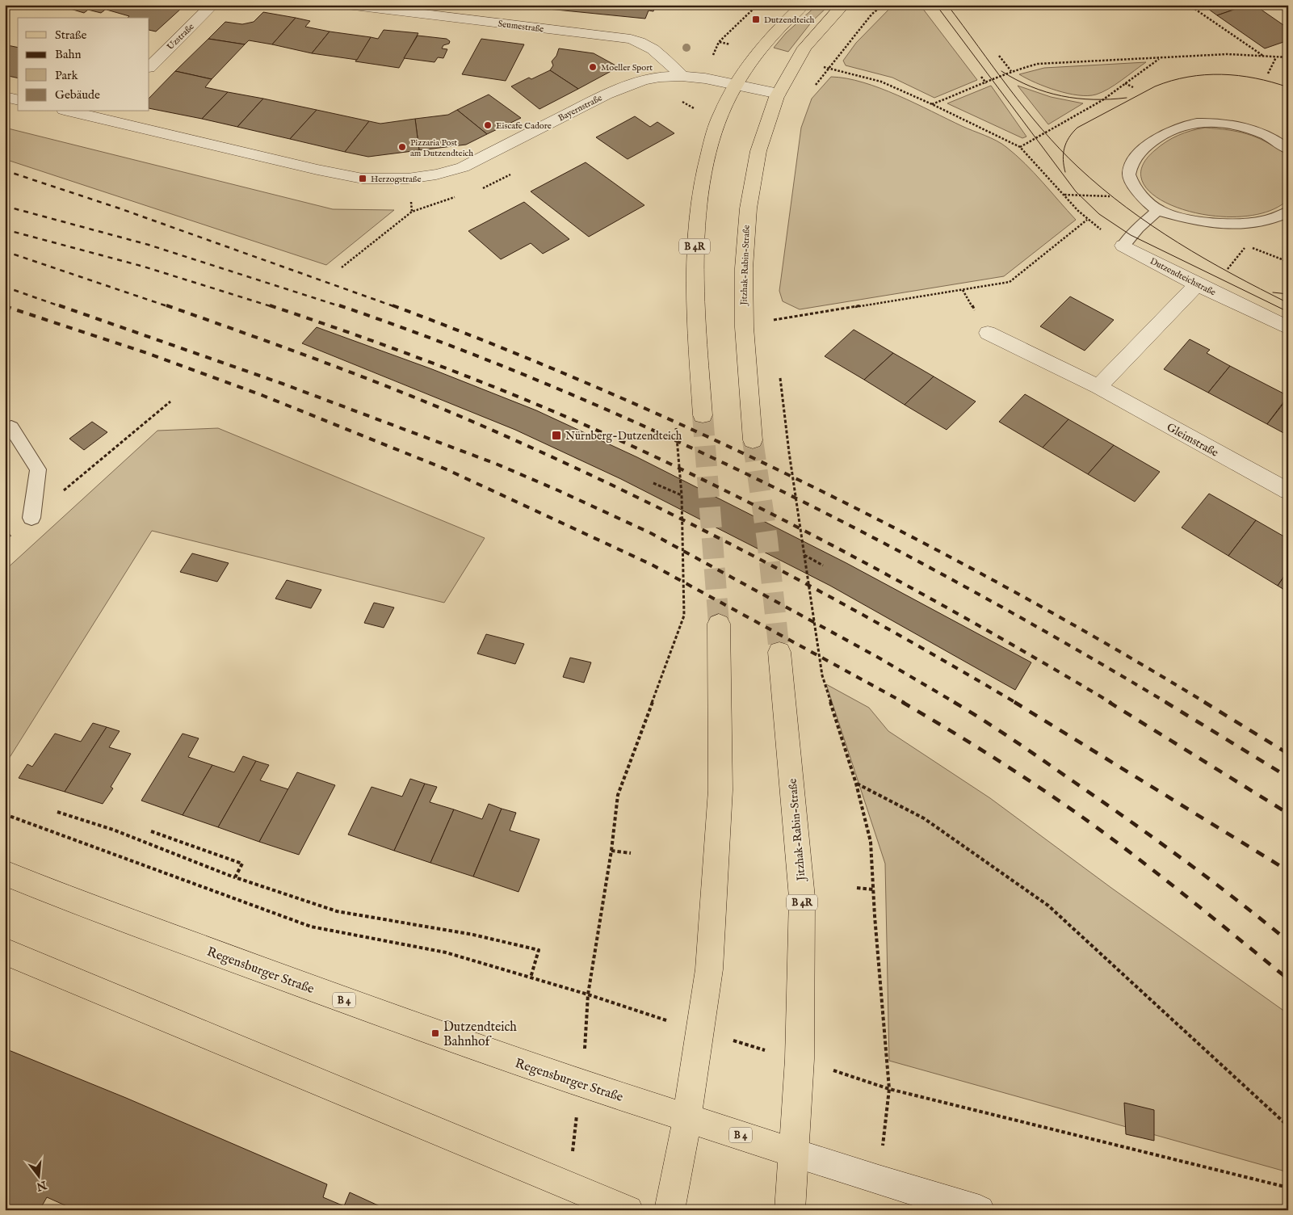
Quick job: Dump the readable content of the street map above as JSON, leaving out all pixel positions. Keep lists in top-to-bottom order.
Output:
{
  "streets": {
    "main road": [
      "B 4R",
      "Jitzhak-Rabin-Straße",
      "Regensburger Straße",
      "B 4"
    ],
    "street": [
      "Seumestraße",
      "Uzstraße",
      "Bayernstraße",
      "Dutzendteichstraße",
      "Gleimstraße"
    ]
  },
  "crossings": [
    ["Seumestraße", "Bayernstraße"],
    ["Bayernstraße", "B 4R"],
    ["Bayernstraße", "Jitzhak-Rabin-Straße"],
    ["B 4R", "Jitzhak-Rabin-Straße"],
    ["B 4R", "Regensburger Straße"],
    ["Jitzhak-Rabin-Straße", "Regensburger Straße"]
  ],
  "places": {
    "transit": [
      "Dutzendteich",
      "Herzogstraße",
      "Nürnberg-Dutzendteich",
      "Dutzendteich Bahnhof"
    ],
    "other": ["Moeller Sport", "Eiscafe Cadore", "Pizzaria Post am Dutzendteich"]
  },
  "legend": [
    "Straße",
    "Bahn",
    "Park",
    "Gebäude"
  ],
  "north": "bottom"
}
